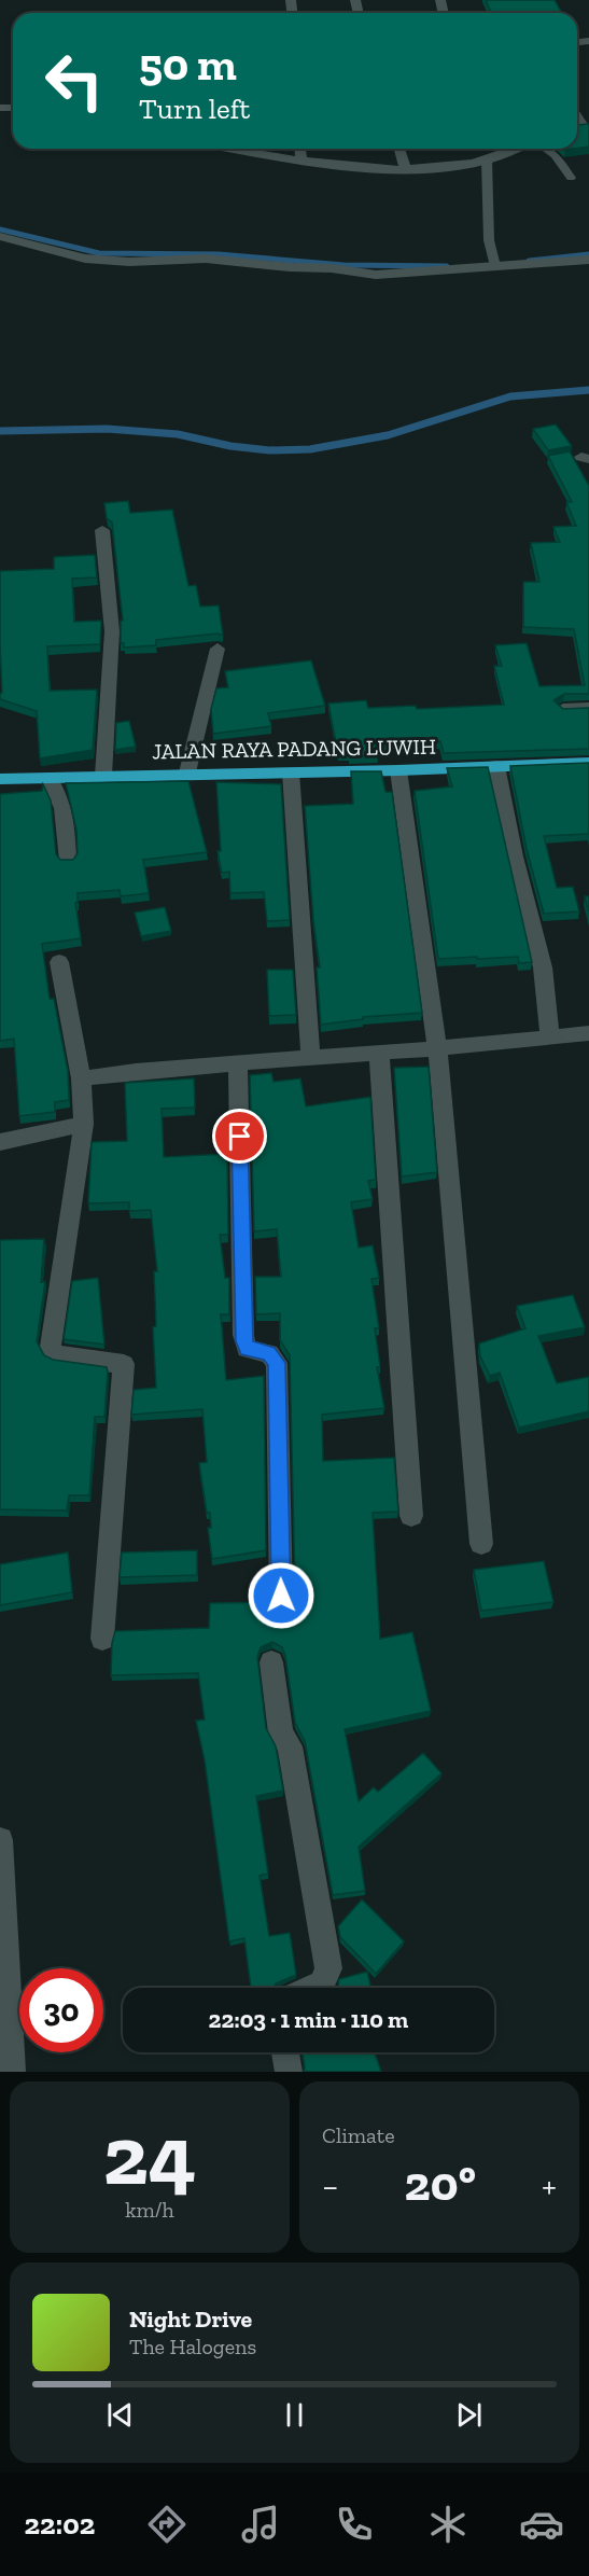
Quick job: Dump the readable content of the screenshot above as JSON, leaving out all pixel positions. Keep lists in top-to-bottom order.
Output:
{
  "streets": {
    "main road": ["JALAN RAYA PADANG LUWIH"]
  },
  "page": {
    "turn": ["50 m", "Turn left"],
    "limit": "30",
    "trip": "22:03 · 1 min · 110 m",
    "tile": [
      ["24", "km/h"],
      "Climate"
    ],
    "heat": ["−", "20°", "+"],
    "song": ["Night Drive", "The Halogens"],
    "tabs": "22:02"
  }
}
